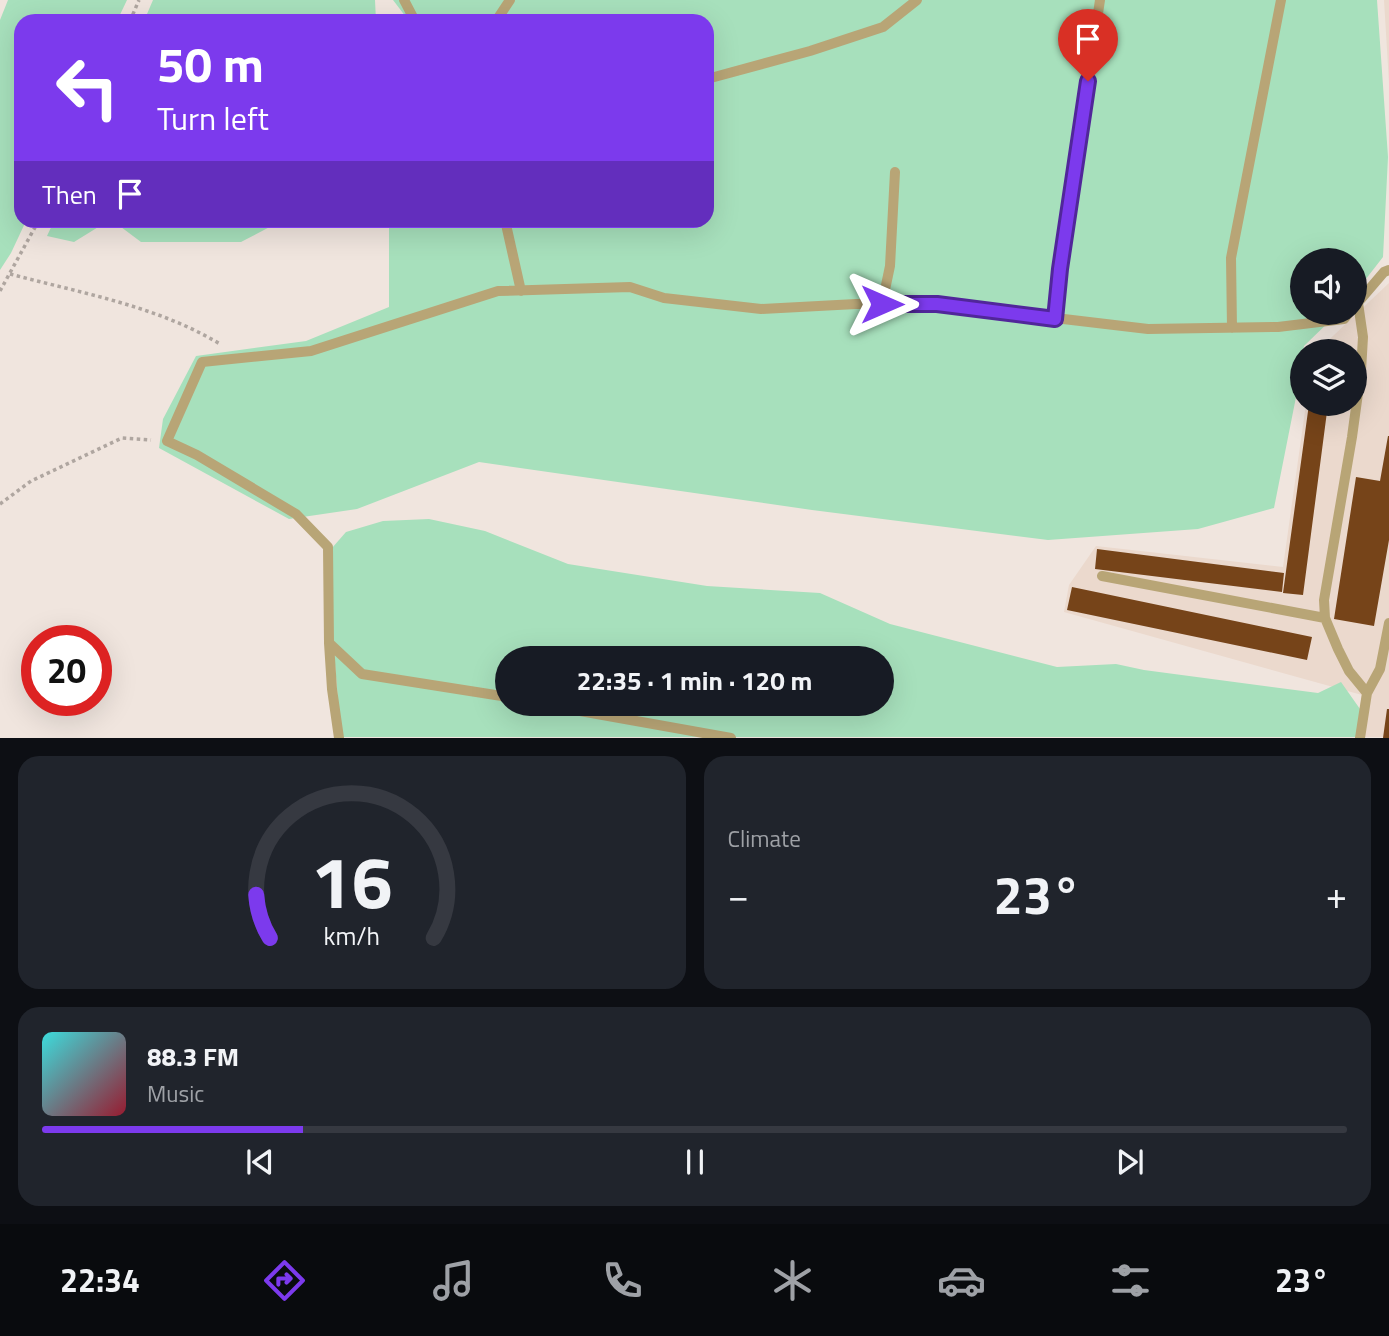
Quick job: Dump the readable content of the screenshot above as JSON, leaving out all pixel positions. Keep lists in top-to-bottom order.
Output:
{
  "page": {
    "turn": ["50 m", "Turn left"],
    "then": "Then",
    "limit": "20",
    "trip": "22:35 · 1 min · 120 m",
    "tile": "Climate",
    "heat": ["−", "23°", "+"],
    "song": ["88.3 FM", "Music"],
    "tabs": ["22:34", "23°"],
    "gauge": ["16", "km/h"]
  }
}
